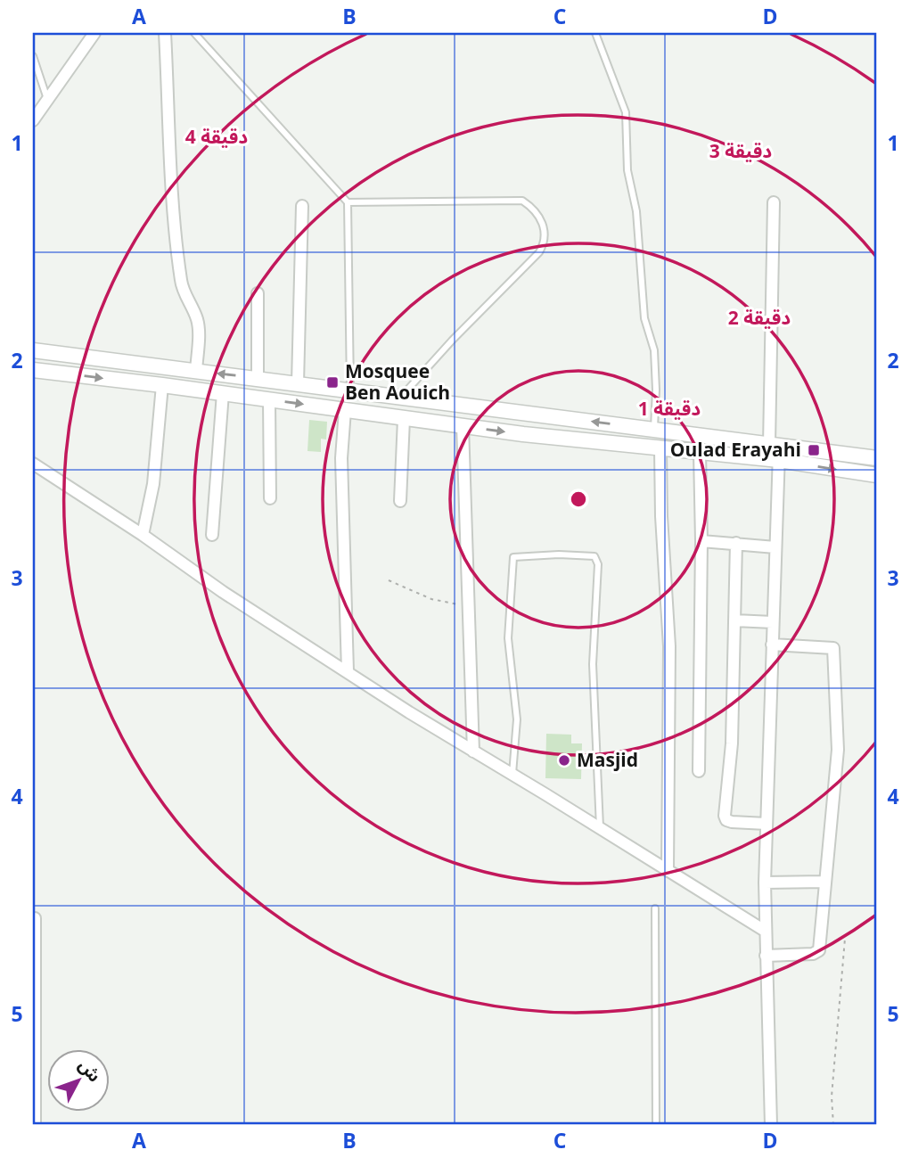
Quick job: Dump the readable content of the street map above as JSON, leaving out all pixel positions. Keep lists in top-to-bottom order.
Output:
{
  "places": {
    "transit": ["Mosquee Ben Aouich", "Oulad Erayahi"],
    "other": ["Masjid"]
  },
  "north": "top right",
  "grid": {
    "columns": [
      "A",
      "B",
      "C",
      "D"
    ],
    "rows": [
      "1",
      "2",
      "3",
      "4",
      "5"
    ]
  },
  "rings": [
    "4 دقيقة",
    "3 دقيقة",
    "2 دقيقة",
    "1 دقيقة"
  ]
}
